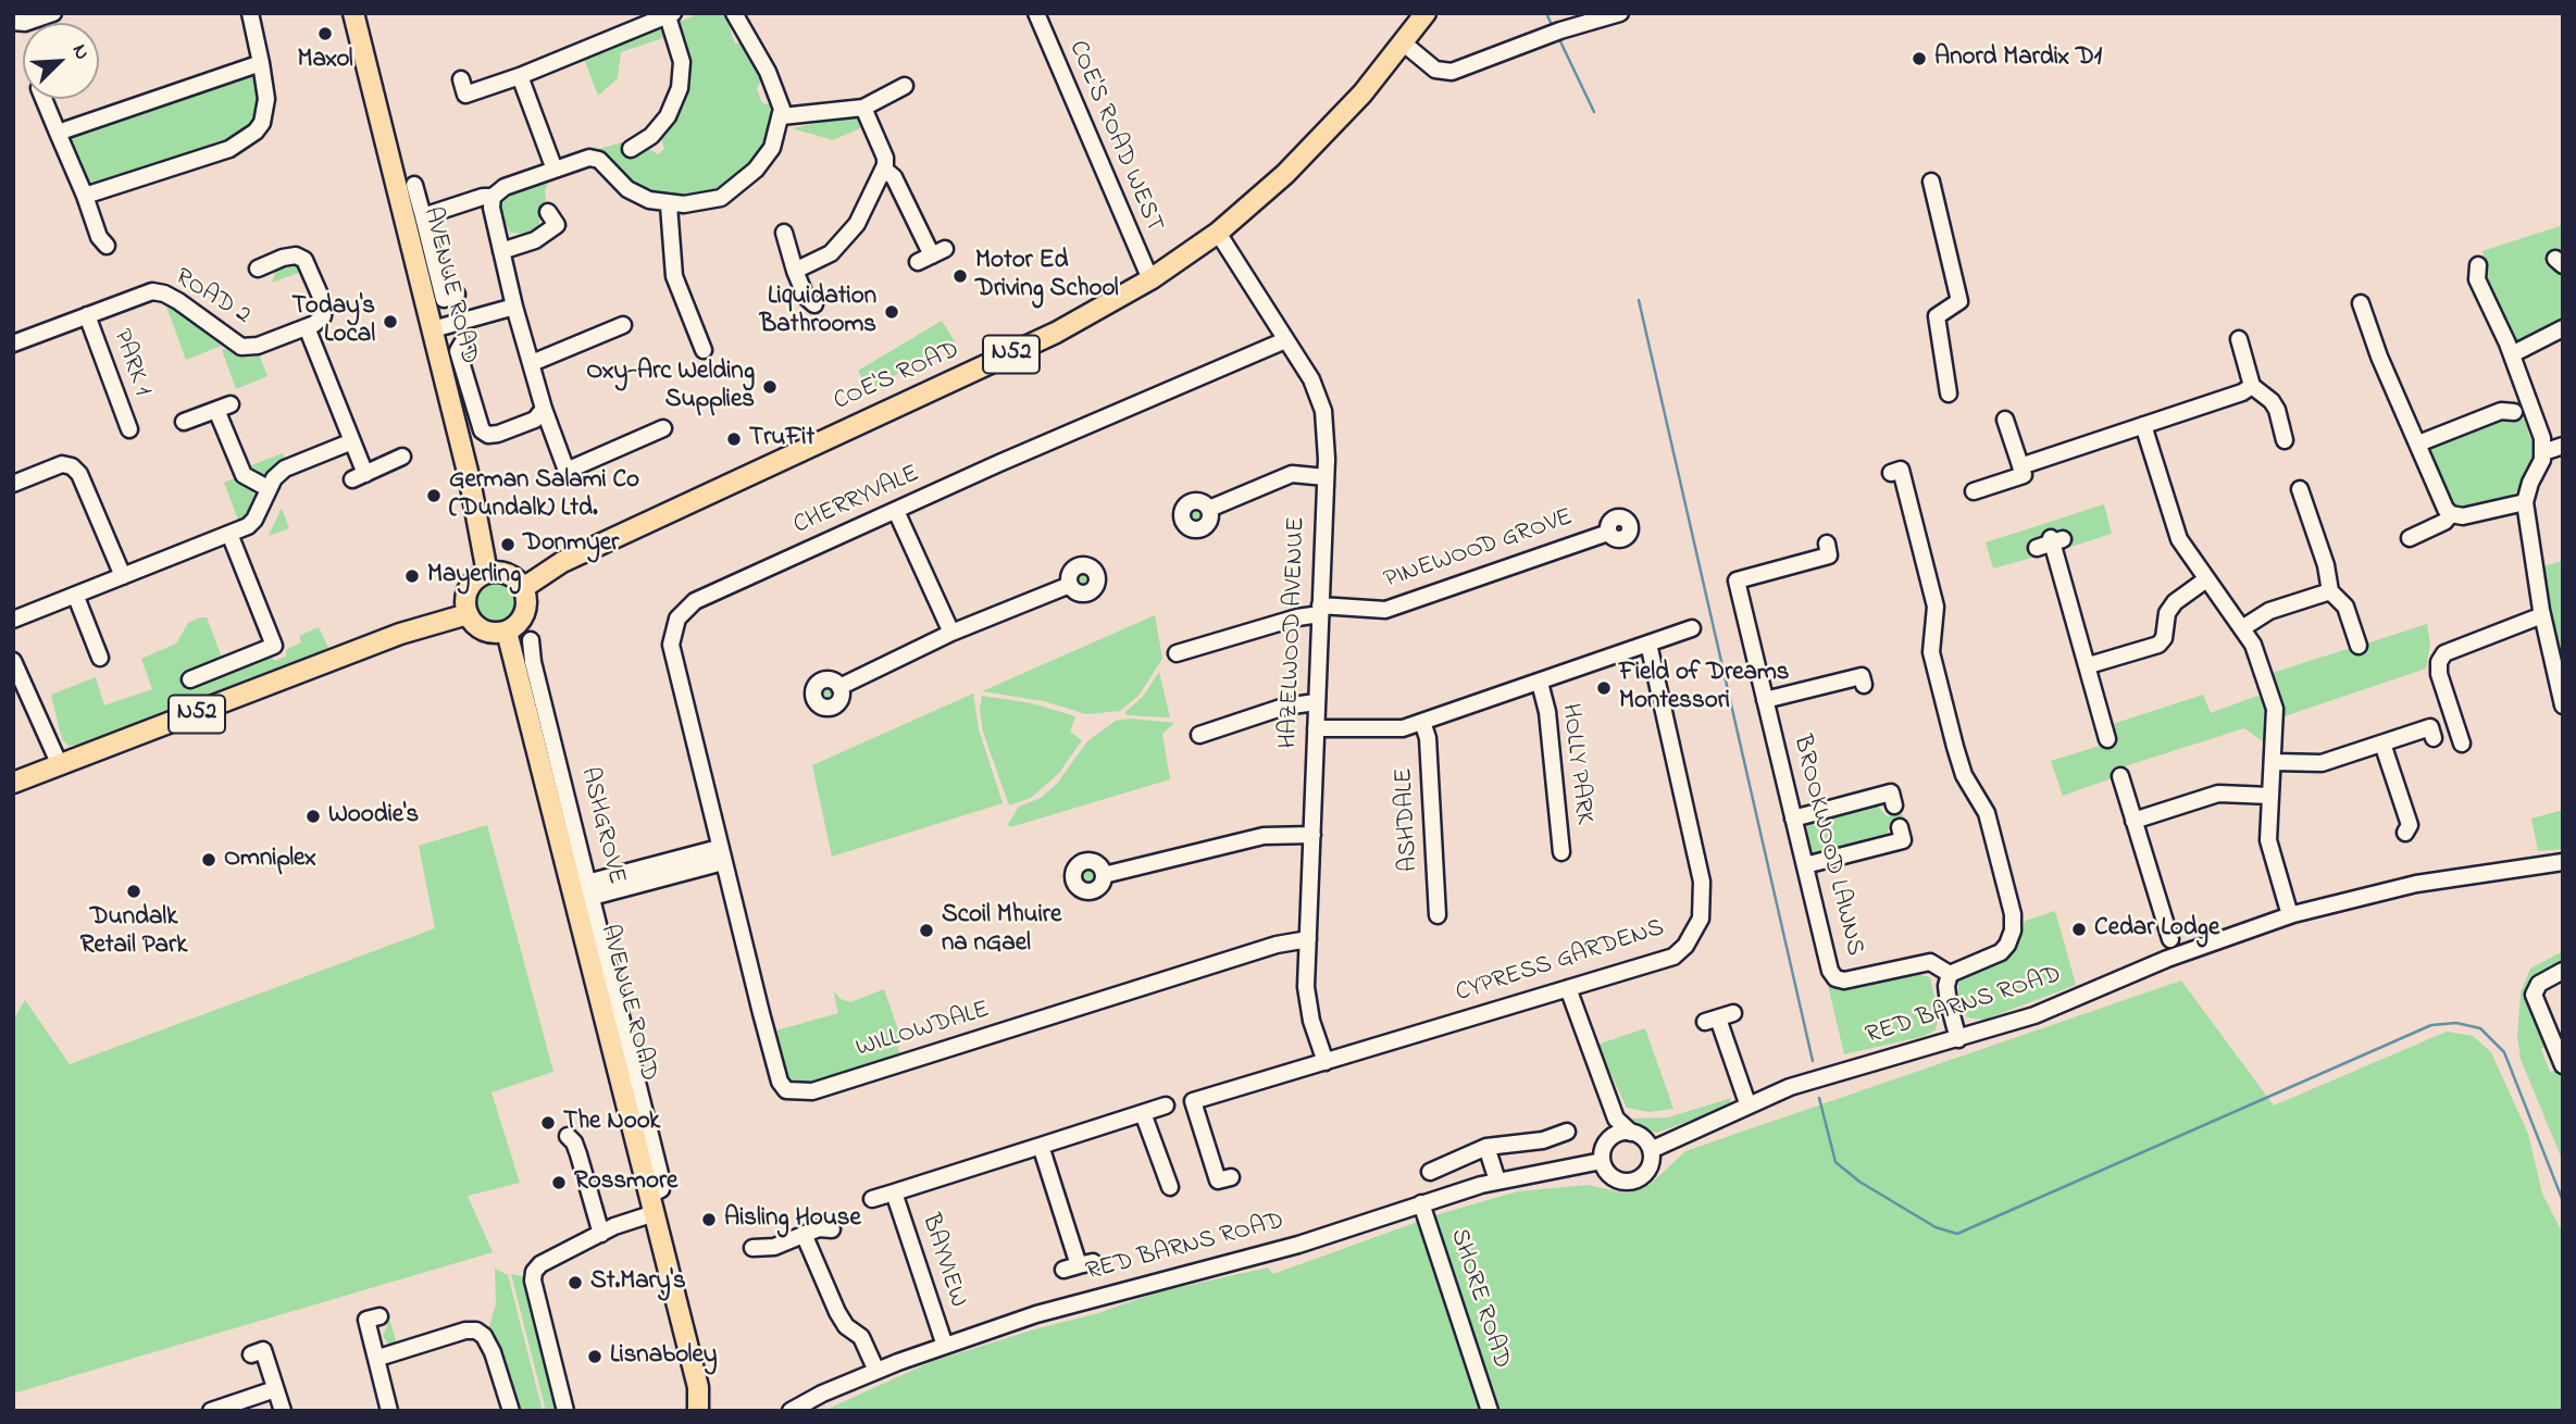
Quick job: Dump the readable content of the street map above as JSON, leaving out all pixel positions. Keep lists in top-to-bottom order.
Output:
{
  "streets": {
    "main road": ["AVENUE ROAD", "N52", "COE'S ROAD"],
    "street": [
      "COE'S ROAD WEST",
      "ROAD 2",
      "PARK 1",
      "CHERRYVALE",
      "PINEWOOD GROVE",
      "HAZELWOOD AVENUE",
      "HOLLY PARK",
      "ASHDALE",
      "ASHGROVE",
      "BROOKWOOD LAWNS",
      "CYPRESS GARDENS",
      "RED BARNS ROAD",
      "WILLOWDALE",
      "BAYVIEW",
      "SHORE ROAD"
    ]
  },
  "crossings": [
    ["COE'S ROAD WEST", "COE'S ROAD"],
    ["AVENUE ROAD", "N52"],
    ["AVENUE ROAD", "COE'S ROAD"],
    ["AVENUE ROAD", "ASHGROVE"],
    ["ROAD 2", "PARK 1"],
    ["N52", "COE'S ROAD"],
    ["COE'S ROAD", "HAZELWOOD AVENUE"],
    ["CHERRYVALE", "HAZELWOOD AVENUE"],
    ["CHERRYVALE", "WILLOWDALE"],
    ["PINEWOOD GROVE", "HAZELWOOD AVENUE"],
    ["HAZELWOOD AVENUE", "CYPRESS GARDENS"],
    ["HAZELWOOD AVENUE", "WILLOWDALE"],
    ["RED BARNS ROAD", "BAYVIEW"],
    ["RED BARNS ROAD", "SHORE ROAD"]
  ],
  "places": [
    "Maxol",
    "Anord Mardix D1",
    "Motor Ed Driving School",
    "Liquidation Bathrooms",
    "Today's Local",
    "Oxy-Arc Welding Supplies",
    "TruFit",
    "German Salami Co (Dundalk) Ltd.",
    "Donmyer",
    "Mayerling",
    "Field of Dreams Montessori",
    "Woodie's",
    "Omniplex",
    "Dundalk Retail Park",
    "Cedar Lodge",
    "Scoil Mhuire na nGael",
    "The Nook",
    "Rossmore",
    "Aisling House",
    "St.Mary's",
    "Lisnaboley"
  ],
  "north": "top right"
}
